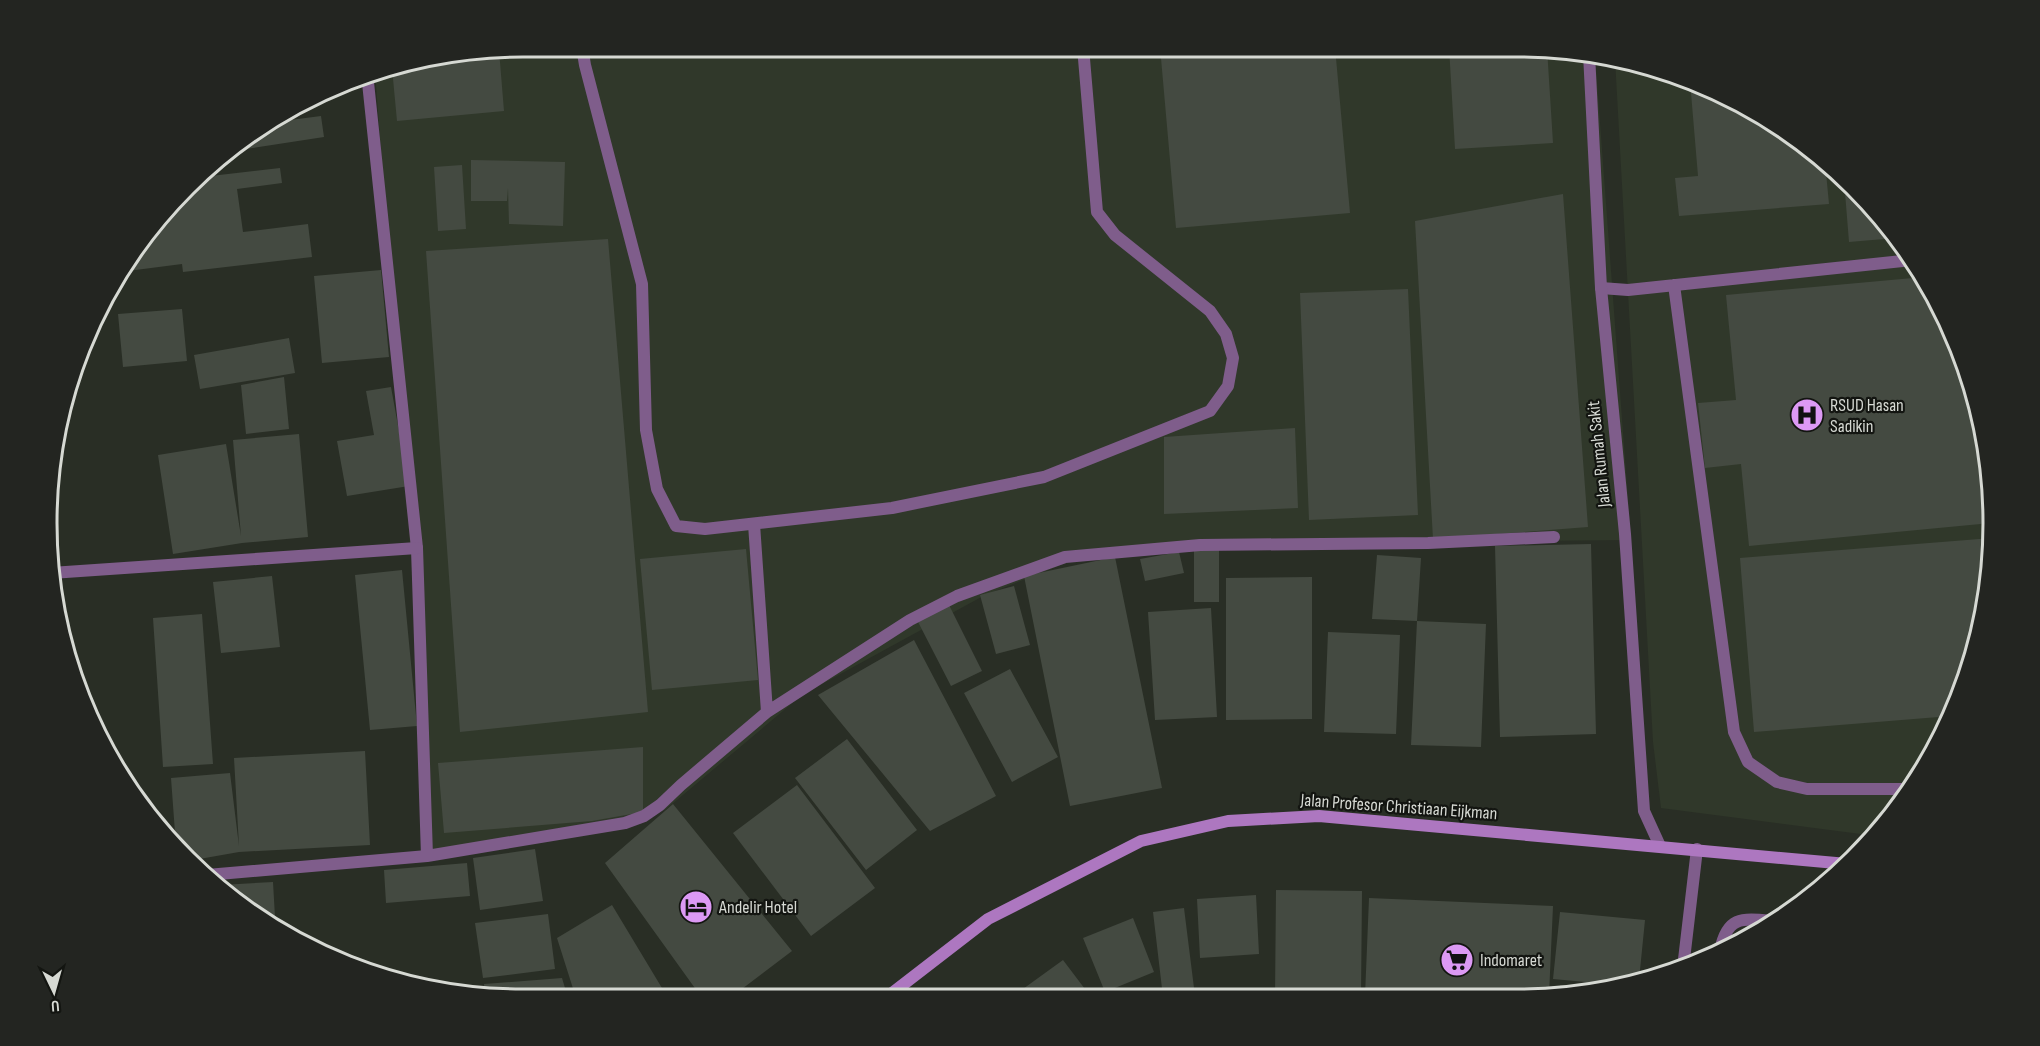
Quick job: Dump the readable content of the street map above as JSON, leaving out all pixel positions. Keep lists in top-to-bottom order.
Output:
{
  "streets": {
    "main road": ["Jalan Profesor Christiaan Eijkman"],
    "street": ["Jalan Rumah Sakit"]
  },
  "crossings": [
    ["Jalan Rumah Sakit", "Jalan Profesor Christiaan Eijkman"]
  ],
  "places": {
    "hospital": ["RSUD Hasan Sadikin"],
    "hotel": ["Andelir Hotel"],
    "supermarket": ["Indomaret"]
  },
  "north": "bottom"
}
